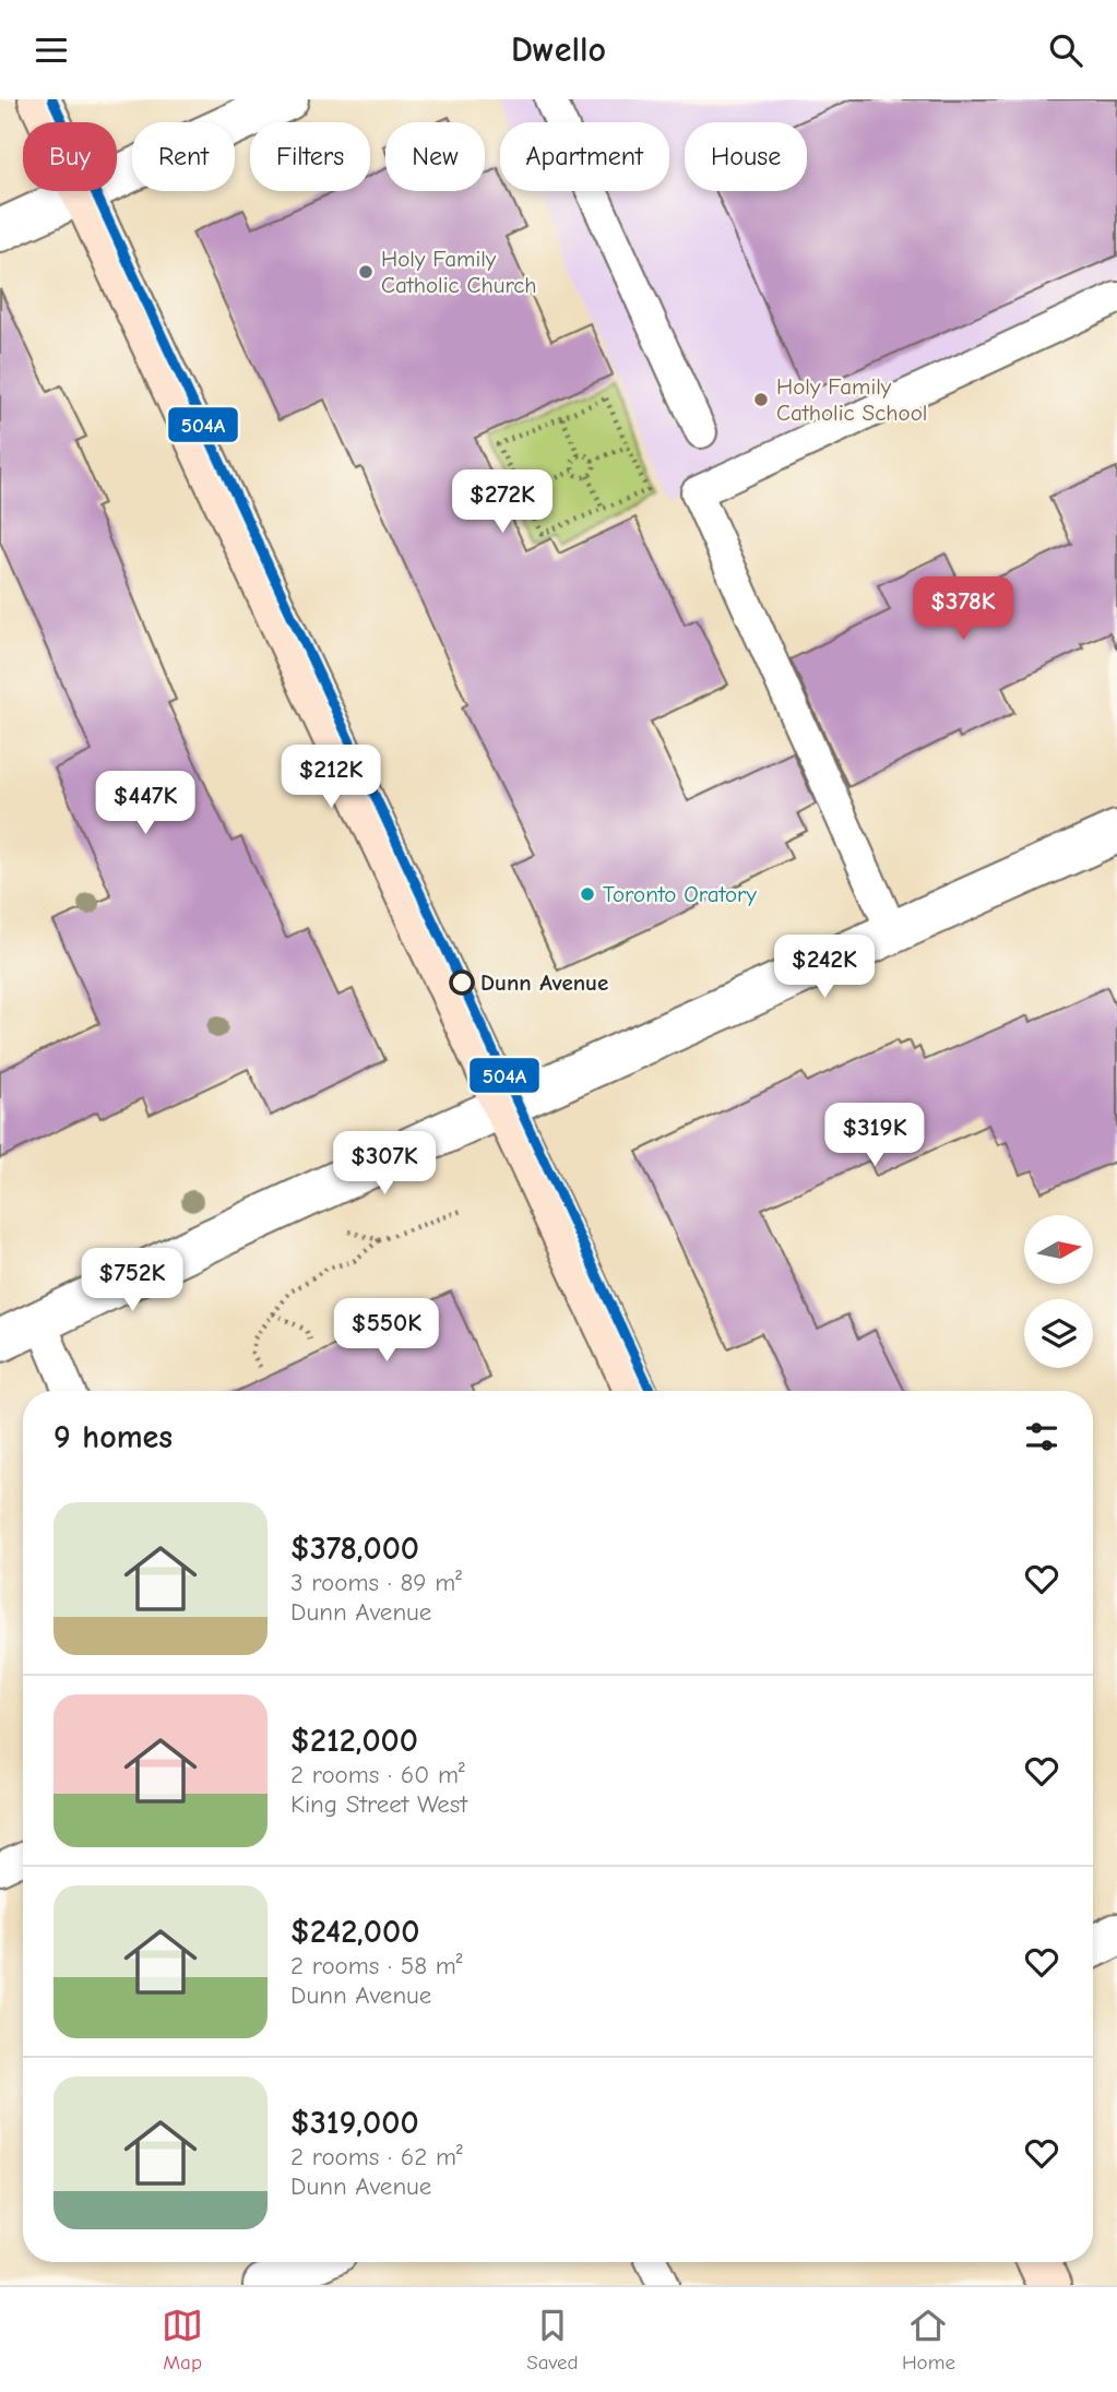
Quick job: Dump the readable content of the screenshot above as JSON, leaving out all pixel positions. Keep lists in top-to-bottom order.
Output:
{
  "places": [
    "Holy Family Catholic Church",
    "Holy Family Catholic School",
    "Toronto Oratory",
    "Dunn Avenue"
  ],
  "lines": ["transit line 504A"],
  "north": "right",
  "page": {
    "header": "Dwello",
    "chip": [
      "Buy",
      "Rent",
      "Filters",
      "New",
      "Apartment",
      "House"
    ],
    "price": [
      "$272K",
      "$378K",
      "$212K",
      "$447K",
      "$242K",
      "$319K",
      "$307K",
      "$752K",
      "$550K"
    ],
    "heading": "9 homes",
    "list": [
      {
        "name": "$378,000",
        "note": "3 rooms · 89 m² · Dunn Avenue"
      },
      {
        "name": "$212,000",
        "note": "2 rooms · 60 m² · King Street West"
      },
      {
        "name": "$242,000",
        "note": "2 rooms · 58 m² · Dunn Avenue"
      },
      {
        "name": "$319,000",
        "note": "2 rooms · 62 m² · Dunn Avenue"
      }
    ],
    "tabs": ["Map", "Saved", "Home"]
  }
}
